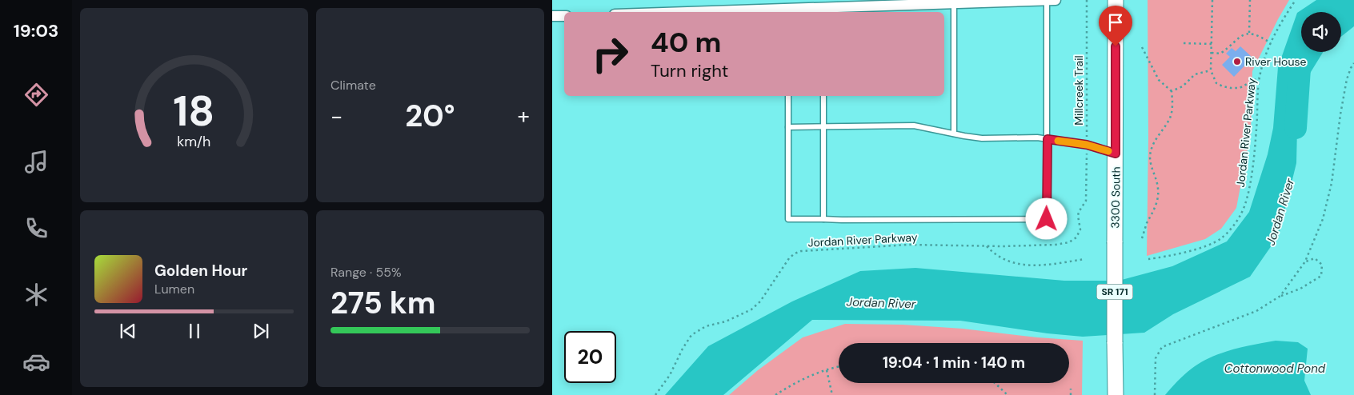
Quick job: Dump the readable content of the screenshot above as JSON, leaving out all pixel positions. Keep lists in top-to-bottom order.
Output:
{
  "streets": {
    "main road": ["3300 South", "SR 171"],
    "path": ["Millcreek Trail", "Jordan River Parkway"]
  },
  "crossings": [
    ["Millcreek Trail", "Jordan River Parkway"]
  ],
  "water": ["Jordan River", "Cottonwood Pond"],
  "places": ["River House"],
  "page": {
    "tabs": "19:03",
    "tile": [
      "Climate",
      ["Range · 55%", "275 km"]
    ],
    "turn": ["40 m", "Turn right"],
    "heat": ["−", "20°", "+"],
    "song": ["Golden Hour", "Lumen"],
    "limit": "20",
    "trip": "19:04 · 1 min · 140 m",
    "gauge": ["18", "km/h"]
  }
}
